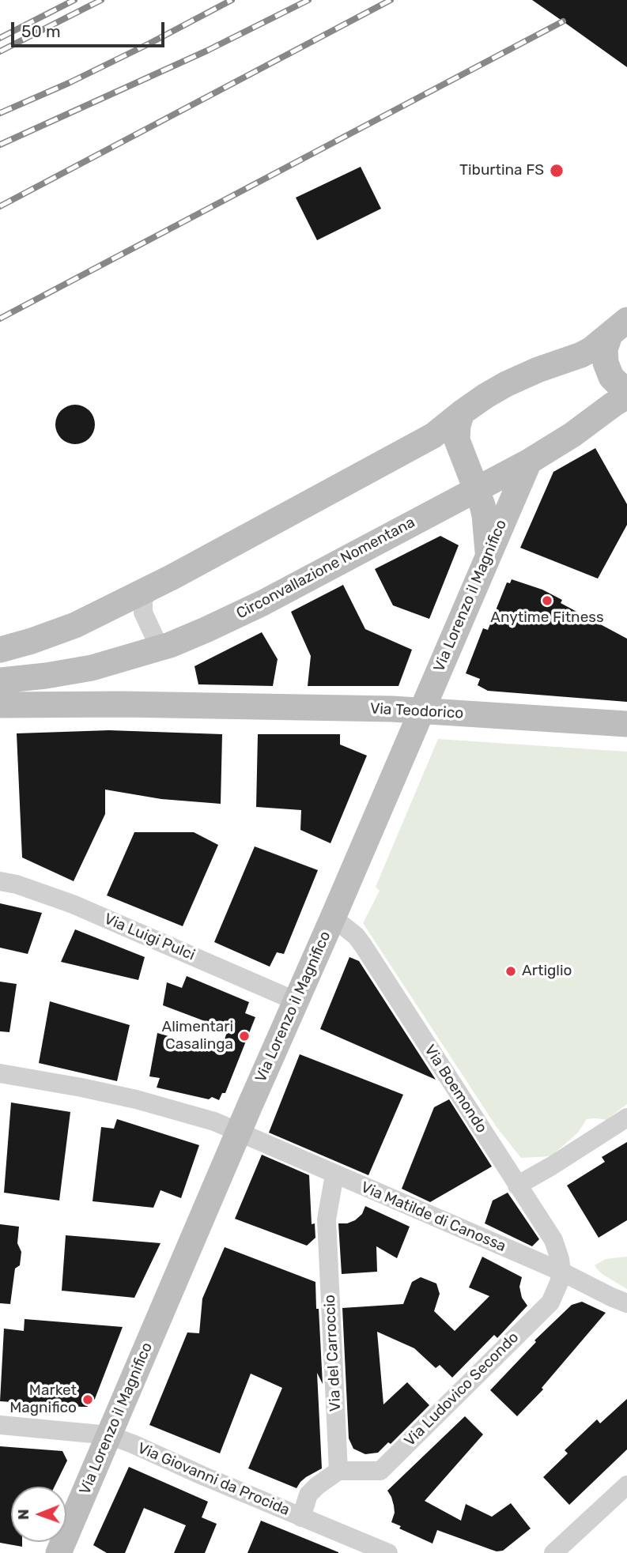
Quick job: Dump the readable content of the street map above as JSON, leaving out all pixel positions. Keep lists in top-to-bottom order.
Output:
{
  "streets": {
    "street": [
      "Circonvallazione Nomentana",
      "Via Lorenzo il Magnifico",
      "Via Teodorico",
      "Via Luigi Pulci",
      "Via Boemondo",
      "Via Matilde di Canossa",
      "Via del Carroccio",
      "Via Ludovico Secondo",
      "Via Giovanni da Procida"
    ]
  },
  "crossings": [
    ["Circonvallazione Nomentana", "Via Lorenzo il Magnifico"],
    ["Via Lorenzo il Magnifico", "Via Teodorico"],
    ["Via Lorenzo il Magnifico", "Via Luigi Pulci"],
    ["Via Lorenzo il Magnifico", "Via Boemondo"],
    ["Via Lorenzo il Magnifico", "Via Matilde di Canossa"],
    ["Via Lorenzo il Magnifico", "Via Giovanni da Procida"],
    ["Via Boemondo", "Via Matilde di Canossa"],
    ["Via Boemondo", "Via Ludovico Secondo"],
    ["Via Matilde di Canossa", "Via del Carroccio"],
    ["Via Matilde di Canossa", "Via Ludovico Secondo"],
    ["Via del Carroccio", "Via Ludovico Secondo"]
  ],
  "places": [
    "Tiburtina FS",
    "Anytime Fitness",
    "Artiglio",
    "Alimentari Casalinga",
    "Market Magnifico"
  ],
  "scale_bar": "50 m",
  "north": "left"
}
